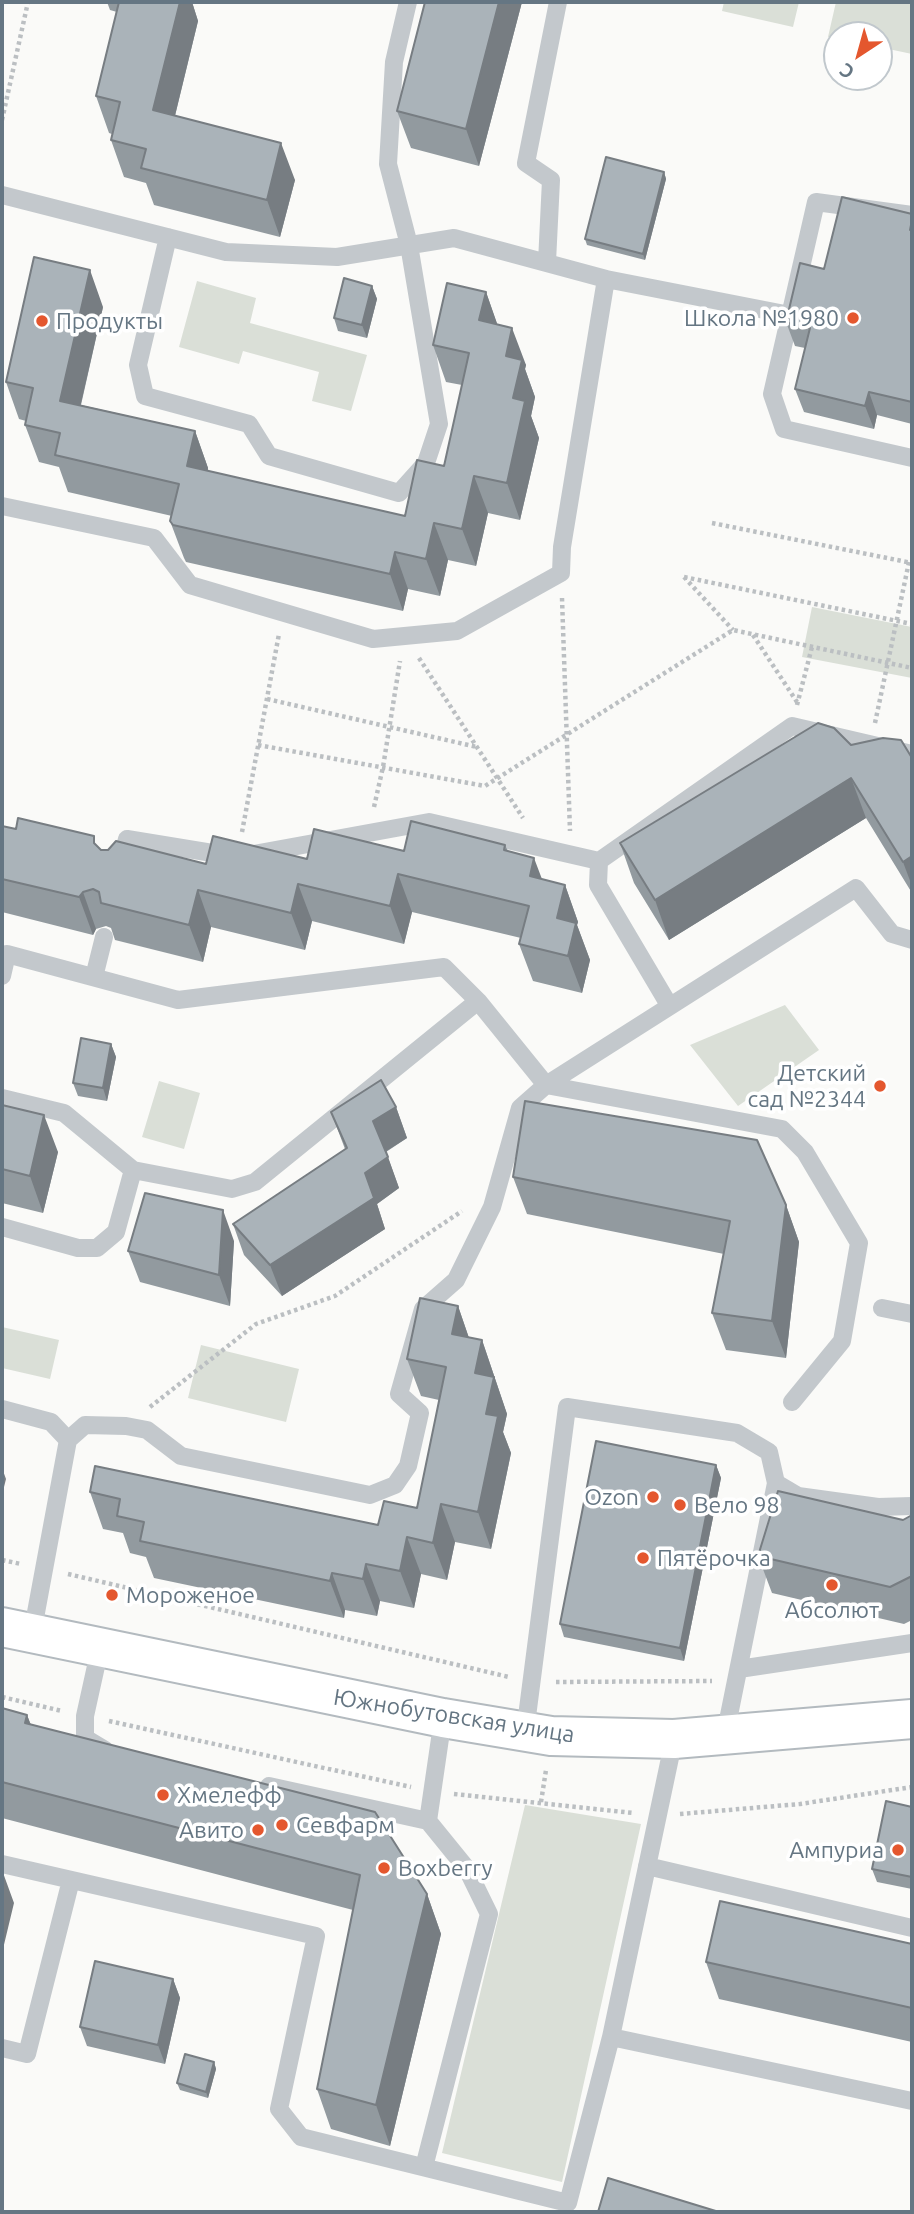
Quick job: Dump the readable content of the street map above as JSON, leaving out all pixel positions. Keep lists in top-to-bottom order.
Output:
{
  "streets": {
    "street": ["Южнобутовская улица"]
  },
  "places": [
    "Школа №1980",
    "Продукты",
    "Детский сад №2344",
    "Ozon",
    "Вело 98",
    "Пятёрочка",
    "Абсолют",
    "Мороженое",
    "Хмелефф",
    "Севфарм",
    "Авито",
    "Ампуриа",
    "Boxberry"
  ],
  "north": "bottom left"
}
